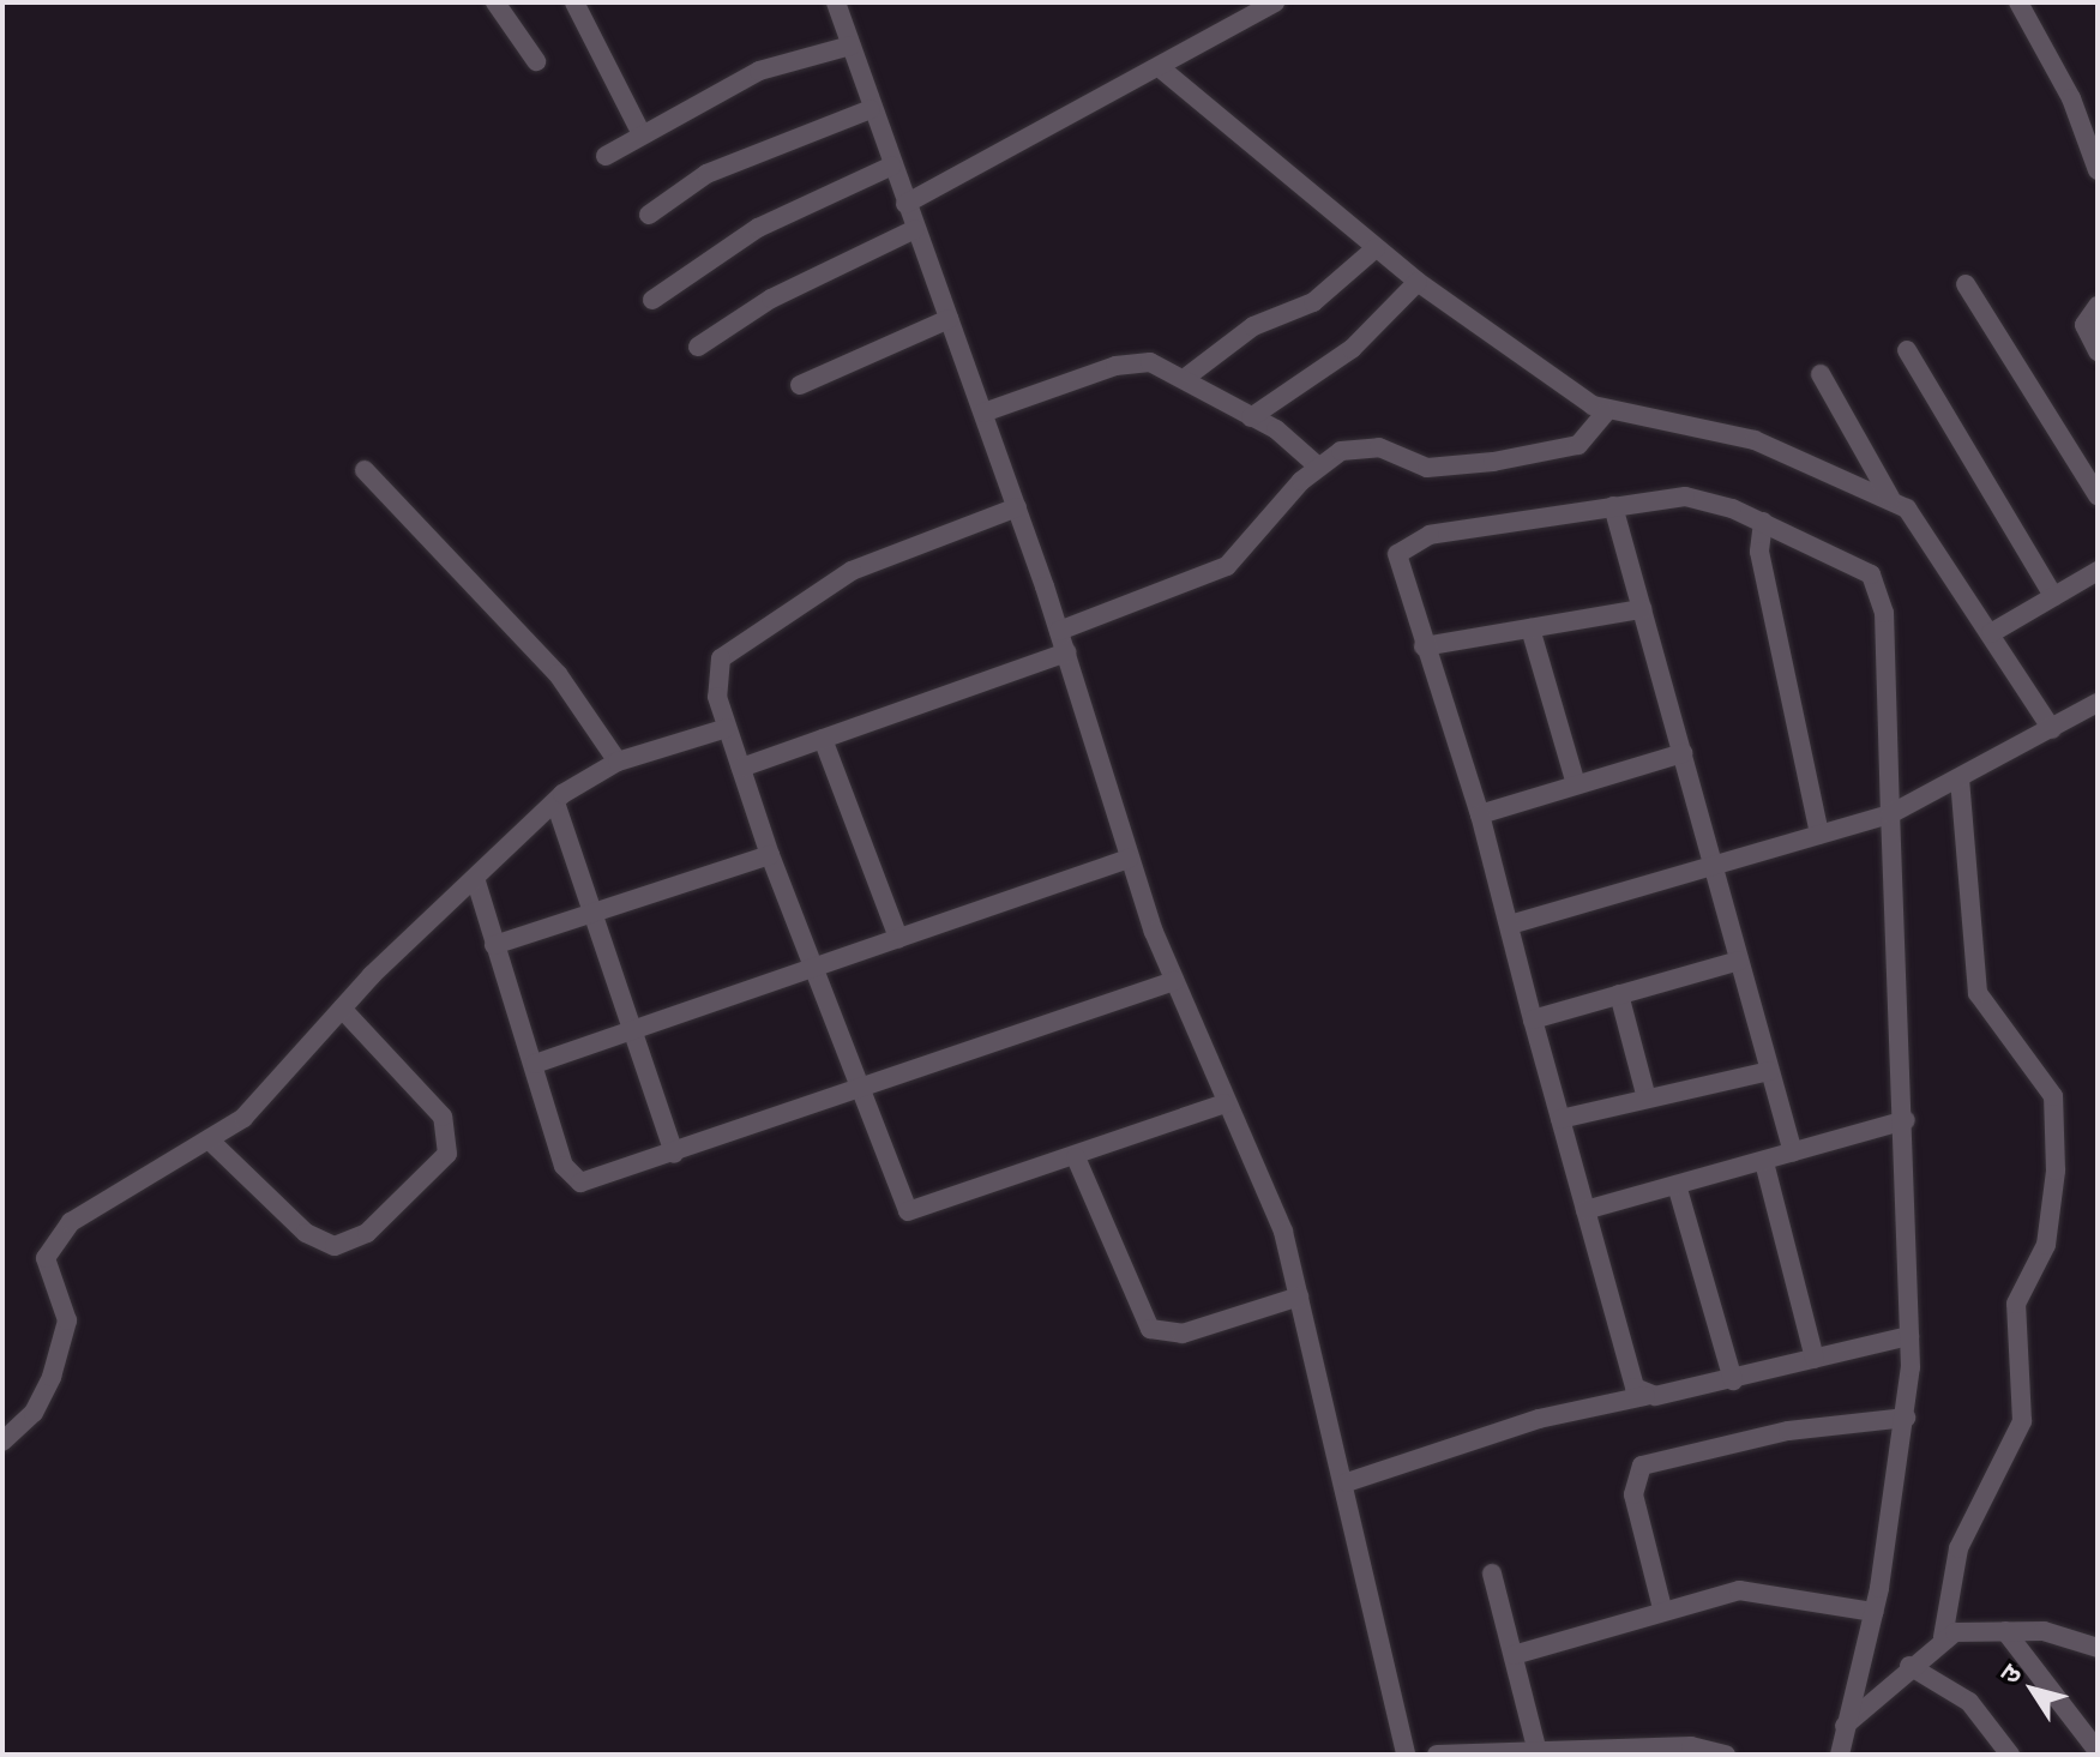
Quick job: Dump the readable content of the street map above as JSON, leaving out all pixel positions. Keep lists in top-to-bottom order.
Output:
{
  "north": "top left"
}
